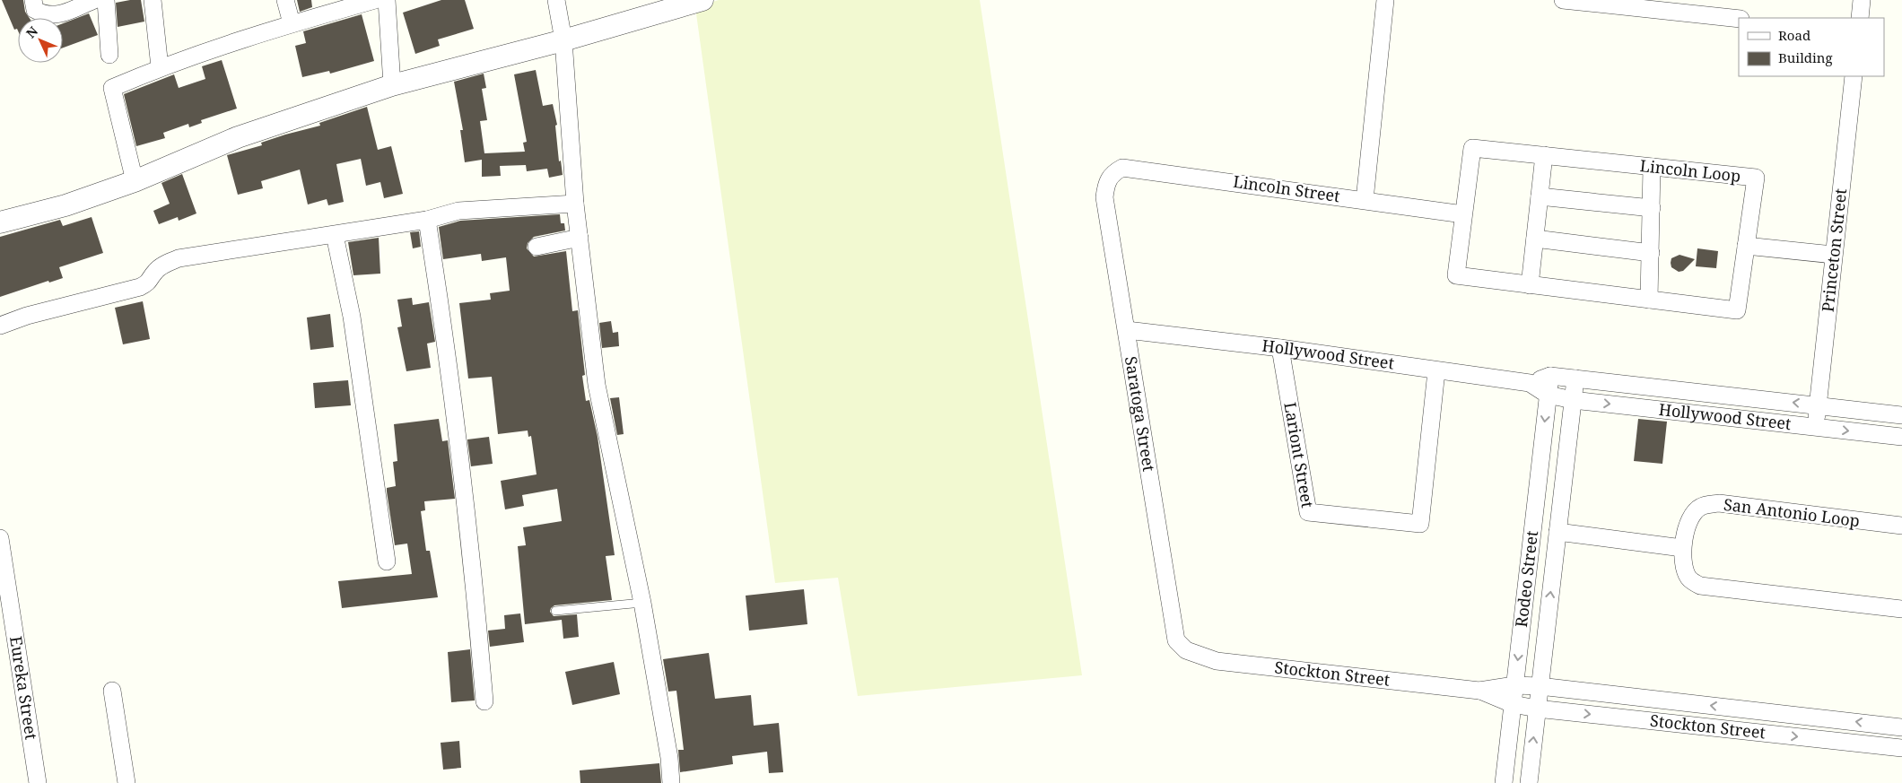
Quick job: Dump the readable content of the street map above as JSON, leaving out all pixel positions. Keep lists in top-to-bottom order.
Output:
{
  "streets": {
    "street": [
      "Lincoln Loop",
      "Lincoln Street",
      "Princeton Street",
      "Hollywood Street",
      "Saratoga Street",
      "Lariont Street",
      "San Antonio Loop",
      "Rodeo Street",
      "Stockton Street",
      "Eureka Street"
    ]
  },
  "crossings": [
    ["Lincoln Loop", "Lincoln Street"],
    ["Lincoln Street", "Saratoga Street"],
    ["Princeton Street", "Hollywood Street"],
    ["Hollywood Street", "Saratoga Street"],
    ["Hollywood Street", "Lariont Street"],
    ["Hollywood Street", "Rodeo Street"],
    ["Saratoga Street", "Stockton Street"],
    ["Rodeo Street", "Stockton Street"]
  ],
  "legend": ["Road", "Building"],
  "north": "top left"
}
